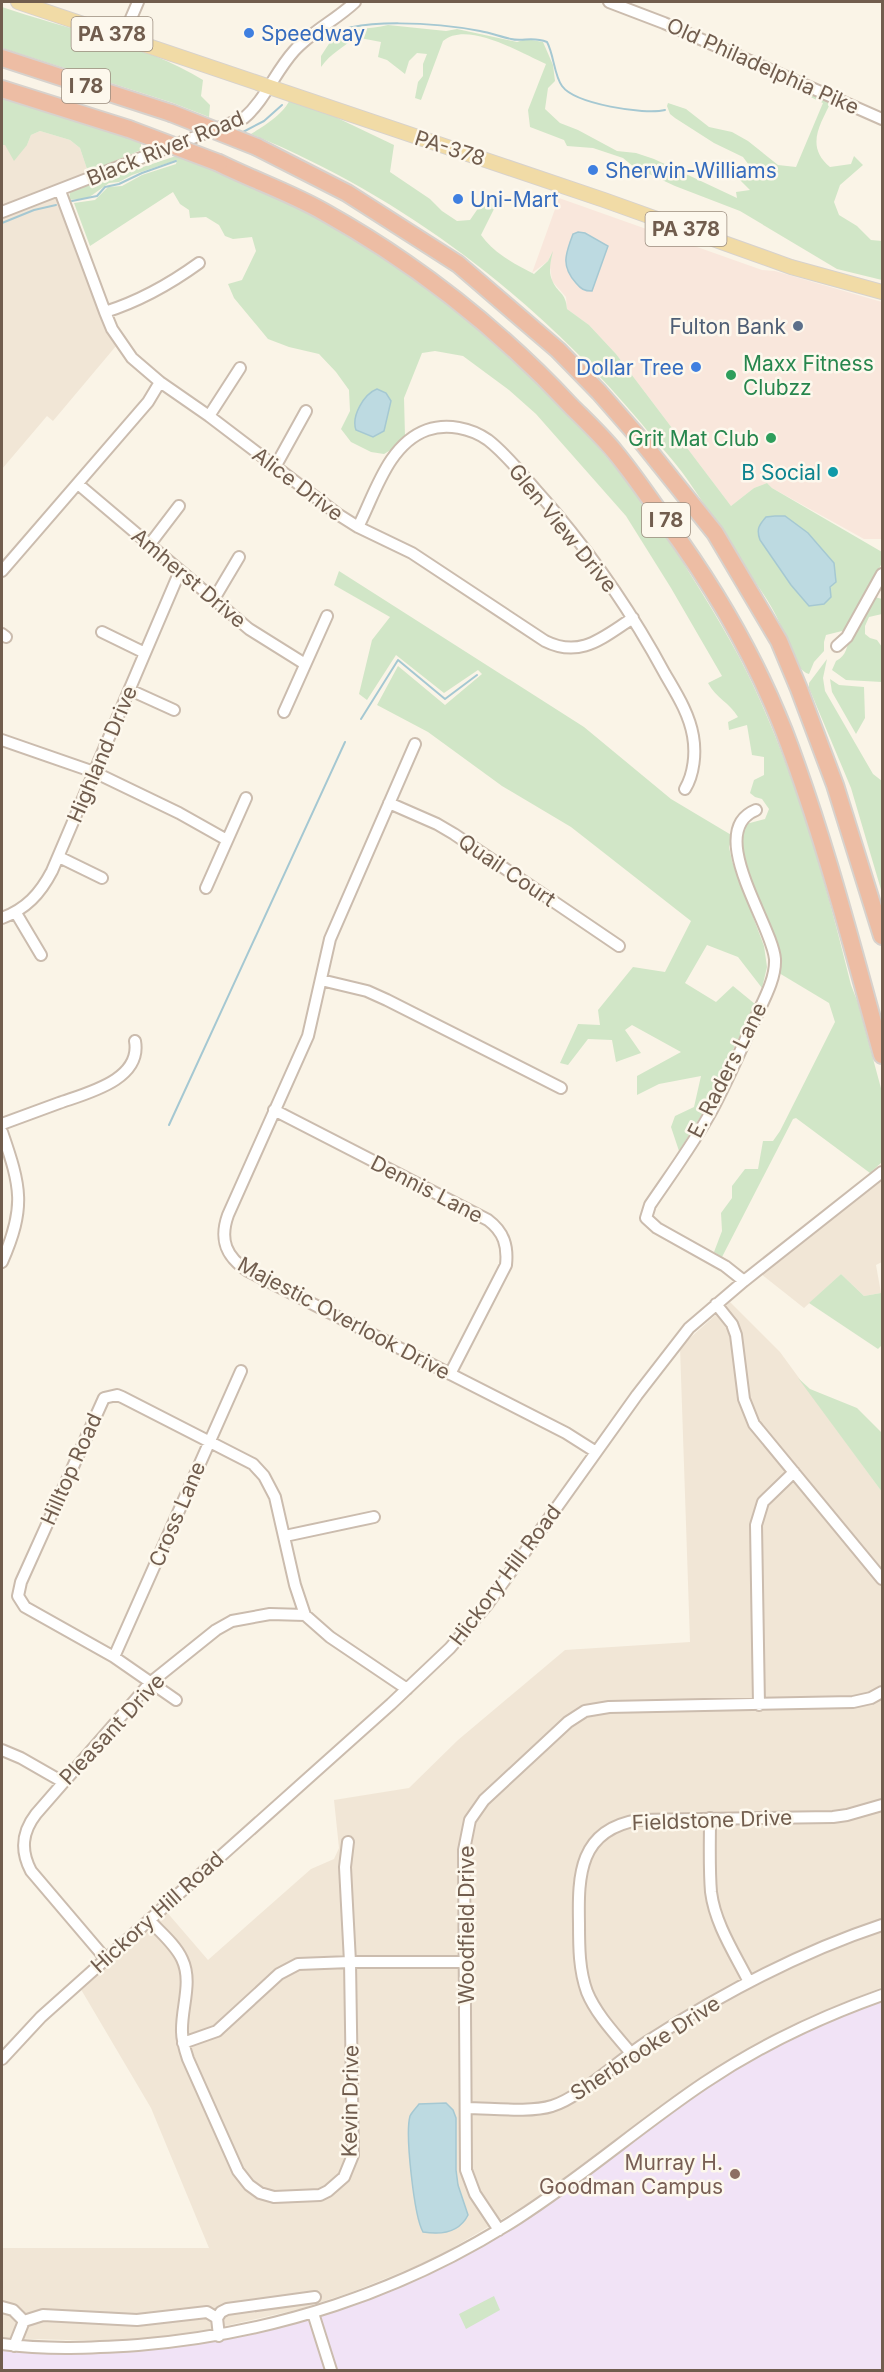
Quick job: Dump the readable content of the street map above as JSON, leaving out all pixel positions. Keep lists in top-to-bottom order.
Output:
{
  "streets": {
    "highway": ["I 78"],
    "main road": ["PA 378", "PA-378"],
    "street": [
      "Old Philadelphia Pike",
      "Black River Road",
      "Alice Drive",
      "Glen View Drive",
      "Amherst Drive",
      "Highland Drive",
      "Quail Court",
      "E. Raders Lane",
      "Dennis Lane",
      "Majestic Overlook Drive",
      "Hilltop Road",
      "Cross Lane",
      "Hickory Hill Road",
      "Pleasant Drive",
      "Fieldstone Drive",
      "Woodfield Drive",
      "Sherbrooke Drive",
      "Kevin Drive"
    ]
  },
  "crossings": [
    ["Black River Road", "PA-378"],
    ["Black River Road", "Alice Drive"],
    ["Alice Drive", "Glen View Drive"],
    ["Amherst Drive", "Highland Drive"],
    ["Quail Court", "Majestic Overlook Drive"],
    ["E. Raders Lane", "Hickory Hill Road"],
    ["Dennis Lane", "Majestic Overlook Drive"],
    ["Majestic Overlook Drive", "Hickory Hill Road"],
    ["Hilltop Road", "Cross Lane"],
    ["Hilltop Road", "Pleasant Drive"],
    ["Hickory Hill Road", "Pleasant Drive"],
    ["Hickory Hill Road", "Kevin Drive"],
    ["Fieldstone Drive", "Sherbrooke Drive"],
    ["Woodfield Drive", "Sherbrooke Drive"]
  ],
  "places": [
    "Speedway",
    "Sherwin-Williams",
    "Uni-Mart",
    "Fulton Bank",
    "Dollar Tree",
    "Maxx Fitness Clubzz",
    "Grit Mat Club",
    "B Social",
    "Murray H. Goodman Campus"
  ]
}
